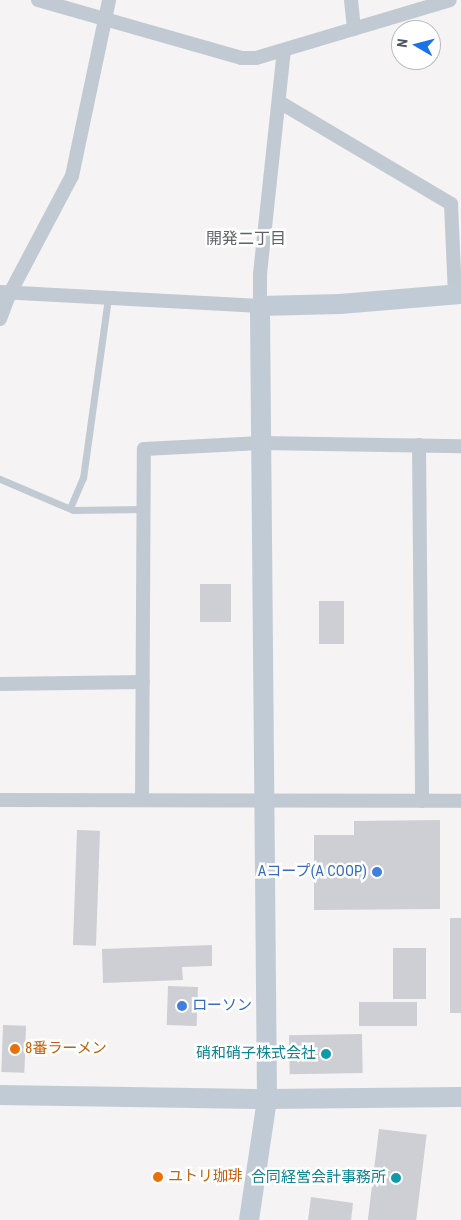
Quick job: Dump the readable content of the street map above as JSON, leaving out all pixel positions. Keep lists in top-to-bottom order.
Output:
{
  "districts": ["開発二丁目"],
  "places": [
    "Aコープ(A COOP)",
    "ローソン",
    "8番ラーメン",
    "硝和硝子株式会社",
    "ユトリ珈琲",
    "合同経営会計事務所"
  ],
  "north": "left"
}
